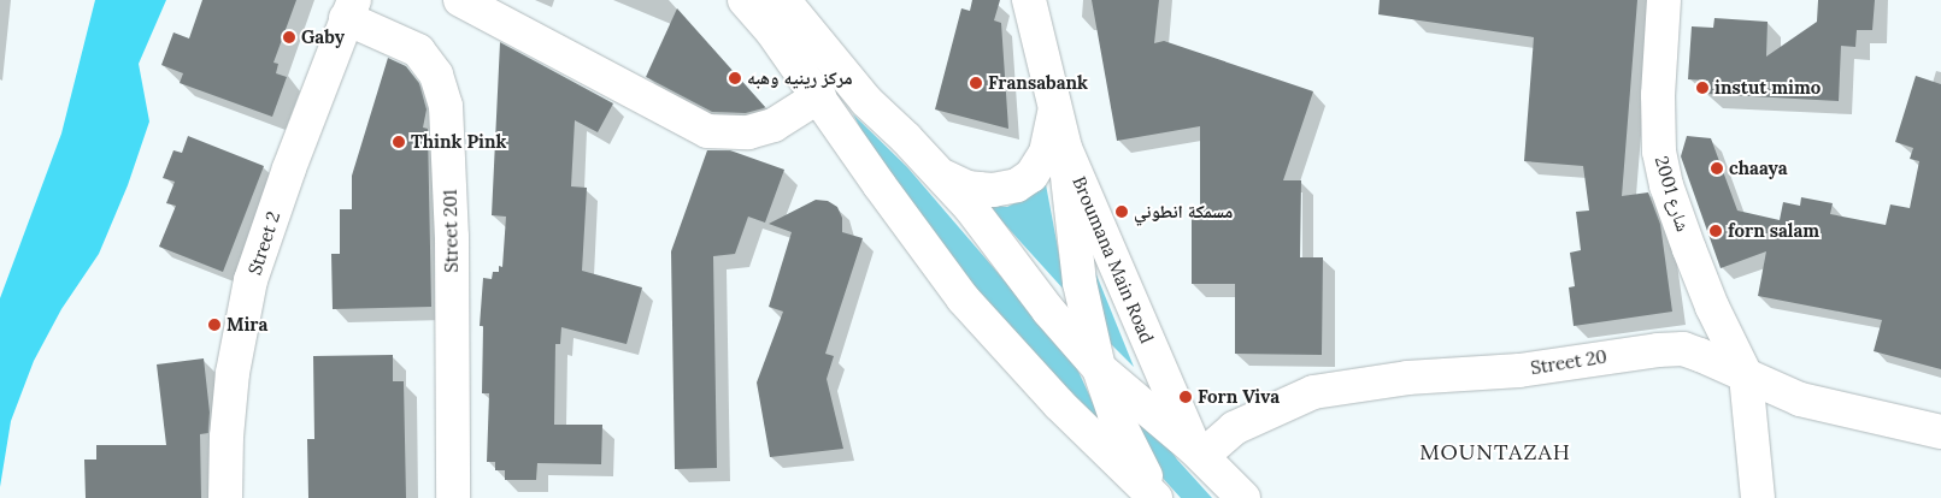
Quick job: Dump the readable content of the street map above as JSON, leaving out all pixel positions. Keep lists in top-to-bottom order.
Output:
{
  "streets": {
    "street": [
      "شارع 2001",
      "Street 201",
      "Street 2",
      "Broumana Main Road",
      "Street 20"
    ]
  },
  "crossings": [
    ["شارع 2001", "Street 20"],
    ["Street 201", "Street 2"],
    ["Broumana Main Road", "Street 20"]
  ],
  "districts": ["MOUNTAZAH"],
  "places": [
    "Gaby",
    "مركز رينيه وهبه",
    "Fransabank",
    "instut mimo",
    "Think Pink",
    "chaaya",
    "مسمكة انطوني",
    "forn salam",
    "Mira",
    "Forn Viva"
  ]
}
